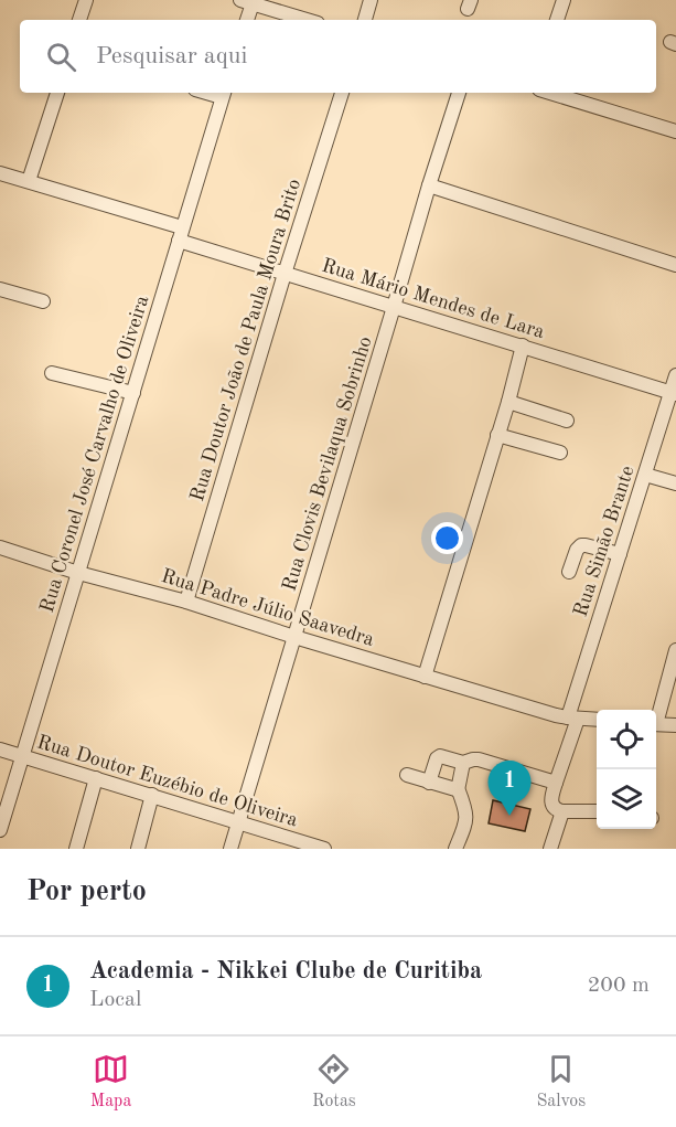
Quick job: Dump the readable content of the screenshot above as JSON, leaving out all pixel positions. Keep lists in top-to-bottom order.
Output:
{
  "streets": {
    "street": [
      "Rua Mário Mendes de Lara",
      "Rua Doutor João de Paula Moura Brito",
      "Rua Coronel José Carvalho de Oliveira",
      "Rua Clovis Bevilaqua Sobrinho",
      "Rua Simão Brante",
      "Rua Padre Júlio Saavedra",
      "Rua Doutor Euzébio de Oliveira"
    ]
  },
  "crossings": [
    ["Rua Mário Mendes de Lara", "Rua Doutor João de Paula Moura Brito"],
    ["Rua Mário Mendes de Lara", "Rua Coronel José Carvalho de Oliveira"],
    ["Rua Mário Mendes de Lara", "Rua Clovis Bevilaqua Sobrinho"],
    ["Rua Mário Mendes de Lara", "Rua Simão Brante"],
    ["Rua Doutor João de Paula Moura Brito", "Rua Padre Júlio Saavedra"],
    ["Rua Coronel José Carvalho de Oliveira", "Rua Padre Júlio Saavedra"],
    ["Rua Coronel José Carvalho de Oliveira", "Rua Doutor Euzébio de Oliveira"],
    ["Rua Clovis Bevilaqua Sobrinho", "Rua Padre Júlio Saavedra"],
    ["Rua Clovis Bevilaqua Sobrinho", "Rua Doutor Euzébio de Oliveira"],
    ["Rua Simão Brante", "Rua Padre Júlio Saavedra"]
  ],
  "page": {
    "search": "Pesquisar aqui",
    "pins": "1",
    "heading": "Por perto",
    "list": [
      {
        "mark": "1",
        "name": "Academia - Nikkei Clube de Curitiba",
        "note": "Local",
        "value": "200 m"
      }
    ],
    "nav": ["Mapa", "Rotas", "Salvos"]
  }
}
